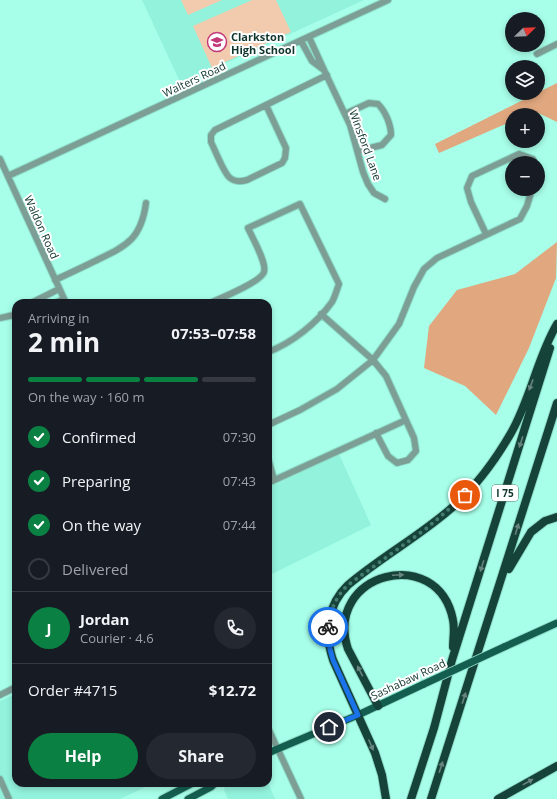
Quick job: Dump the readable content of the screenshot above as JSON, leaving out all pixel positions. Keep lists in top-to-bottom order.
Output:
{
  "streets": {
    "highway": ["I 75"],
    "main road": ["Sashabaw Road"],
    "street": ["Walters Road", "Winsford Lane", "Waldon Road"]
  },
  "crossings": [
    ["Walters Road", "Winsford Lane"],
    ["Walters Road", "Waldon Road"]
  ],
  "places": {
    "school or university": ["Clarkston High School"]
  },
  "north": "top right",
  "page": {
    "map_buttons": ["+", "−"],
    "heading": ["2 min", "Arriving in", "07:53–07:58"],
    "panel": [
      "Jordan",
      "Courier · 4.6",
      "Order #4715",
      "$12.72"
    ],
    "bar": "On the way · 160 m",
    "list": [
      ["Confirmed", "07:30"],
      ["Preparing", "07:43"],
      ["On the way", "07:44"],
      "Delivered"
    ],
    "round": "J",
    "buttons": ["Help", "Share"]
  }
}
